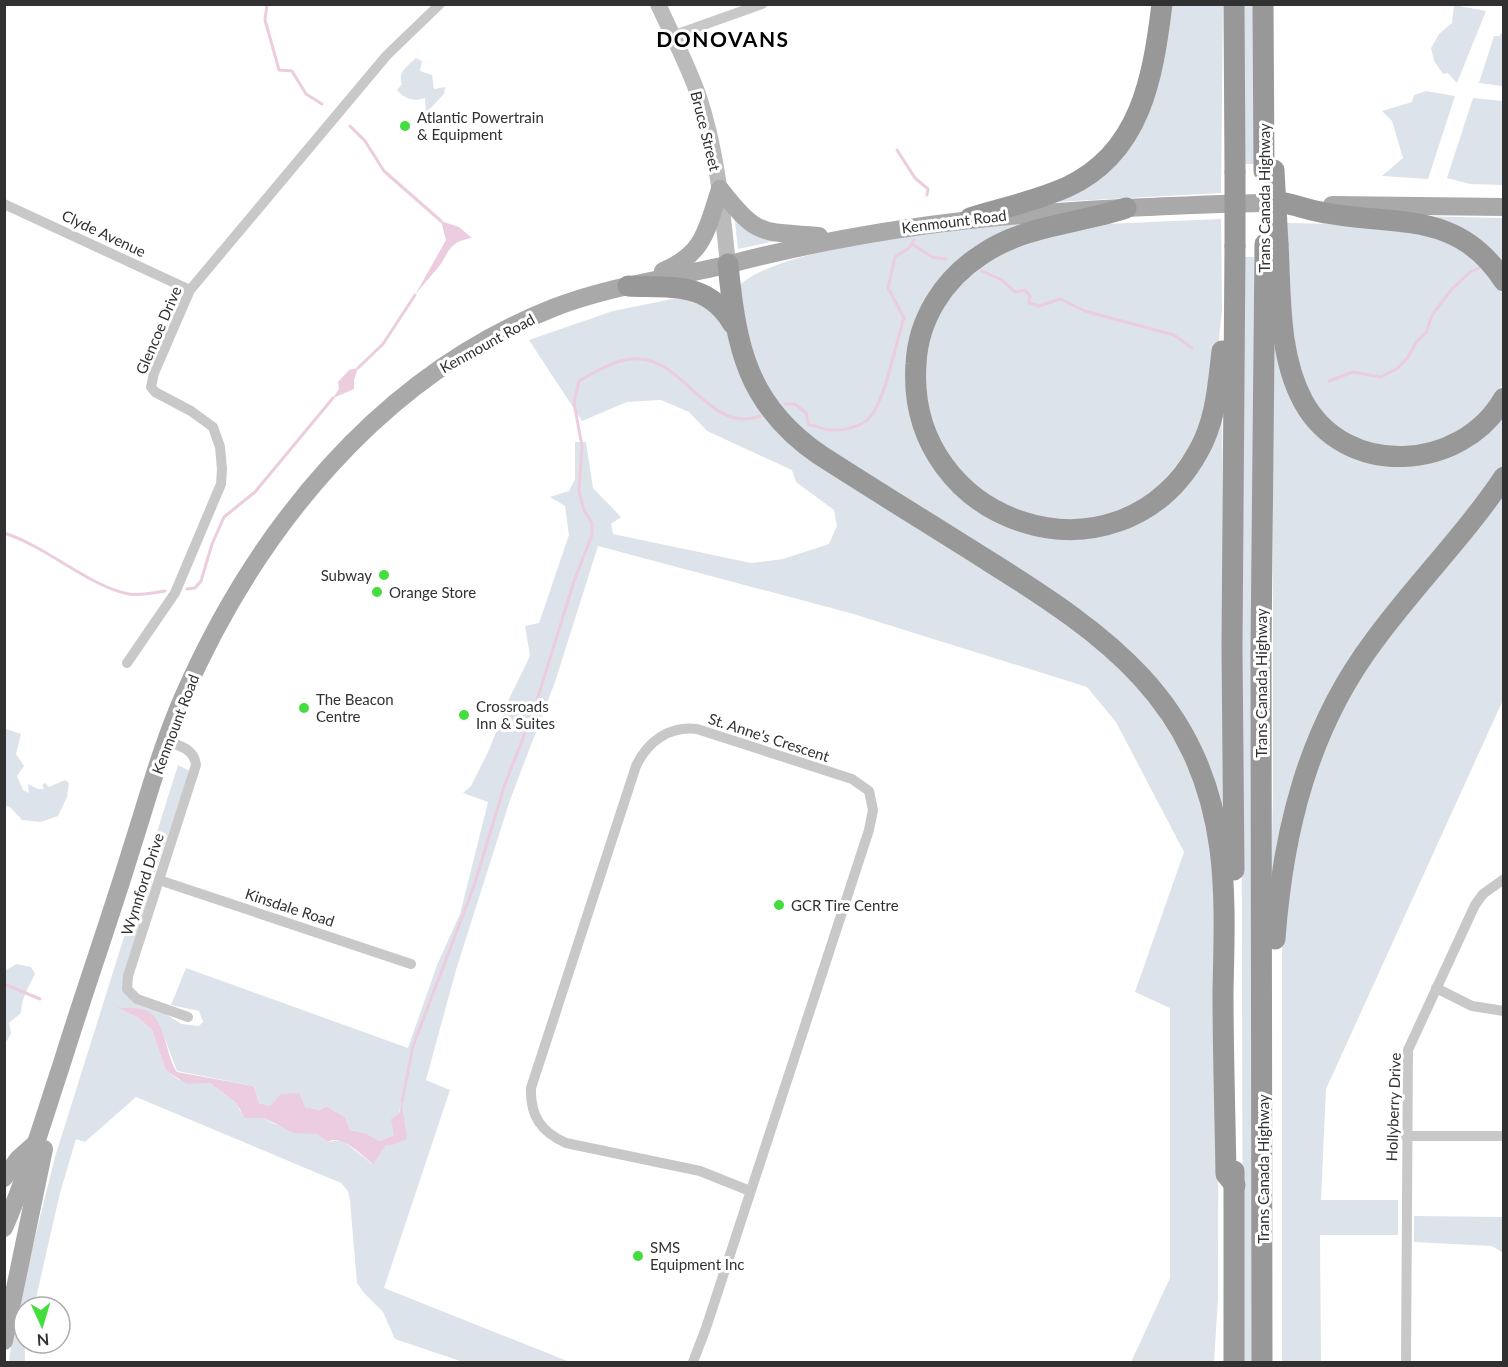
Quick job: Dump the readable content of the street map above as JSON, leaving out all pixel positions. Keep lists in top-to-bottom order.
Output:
{
  "streets": {
    "highway": ["Trans Canada Highway"],
    "main road": ["Bruce Street", "Kenmount Road"],
    "street": [
      "Clyde Avenue",
      "Glencoe Drive",
      "St. Anne's Crescent",
      "Wynnford Drive",
      "Kinsdale Road",
      "Hollyberry Drive"
    ]
  },
  "crossings": [
    ["Bruce Street", "Kenmount Road"],
    ["Kenmount Road", "Wynnford Drive"],
    ["Clyde Avenue", "Glencoe Drive"],
    ["Wynnford Drive", "Kinsdale Road"]
  ],
  "districts": ["DONOVANS"],
  "places": [
    "Atlantic Powertrain & Equipment",
    "Subway",
    "Orange Store",
    "The Beacon Centre",
    "Crossroads Inn & Suites",
    "GCR Tire Centre",
    "SMS Equipment Inc"
  ],
  "north": "bottom"
}
